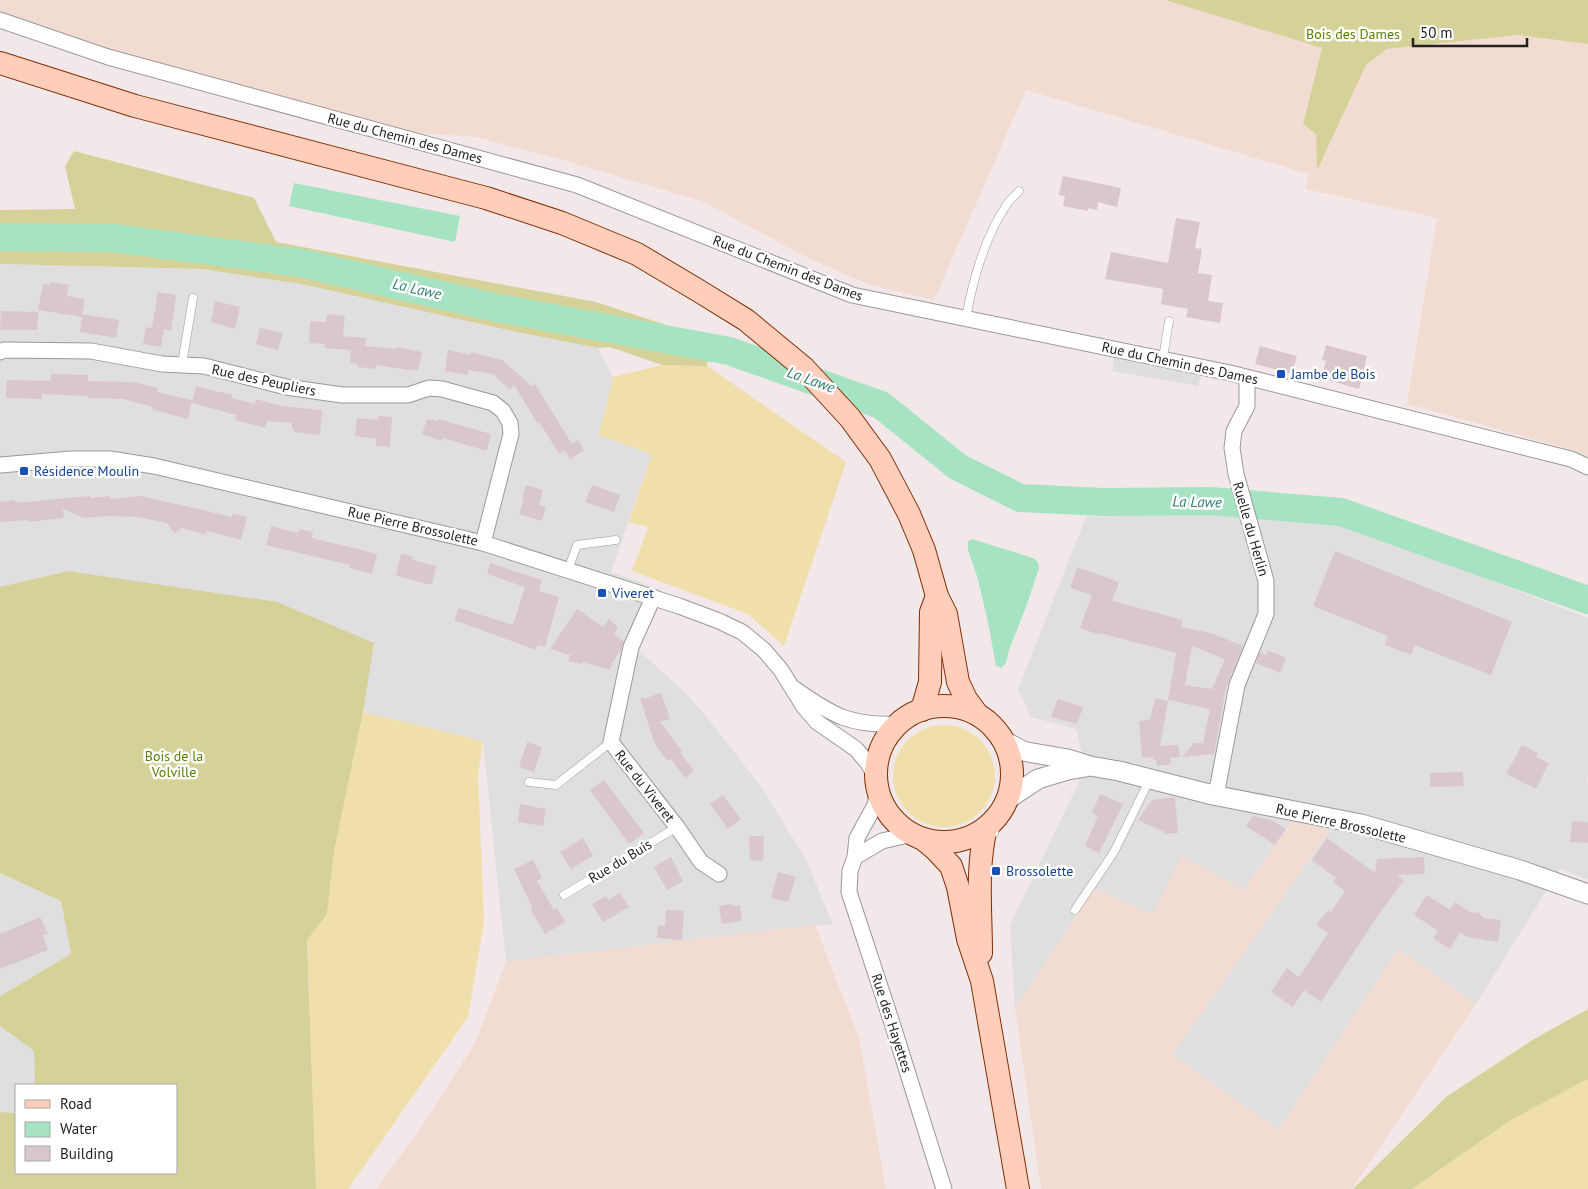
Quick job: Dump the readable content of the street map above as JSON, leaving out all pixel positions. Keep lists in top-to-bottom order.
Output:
{
  "streets": {
    "street": [
      "Rue du Chemin des Dames",
      "Rue des Peupliers",
      "Rue Pierre Brossolette",
      "Ruelle du Herlin",
      "Rue du Viveret",
      "Rue des Hayettes"
    ],
    "lane": ["Rue du Buis"]
  },
  "crossings": [
    ["Rue du Chemin des Dames", "Ruelle du Herlin"],
    ["Rue des Peupliers", "Rue Pierre Brossolette"],
    ["Rue Pierre Brossolette", "Ruelle du Herlin"],
    ["Rue Pierre Brossolette", "Rue du Viveret"],
    ["Rue Pierre Brossolette", "Rue des Hayettes"],
    ["Rue du Viveret", "Rue du Buis"]
  ],
  "water": ["La Lawe"],
  "parks": ["Bois des Dames", "Bois de la Volville"],
  "places": {
    "transit": [
      "Jambe de Bois",
      "Résidence Moulin",
      "Viveret",
      "Brossolette"
    ]
  },
  "legend": ["Road", "Water", "Building"],
  "scale_bar": "50 m"
}
